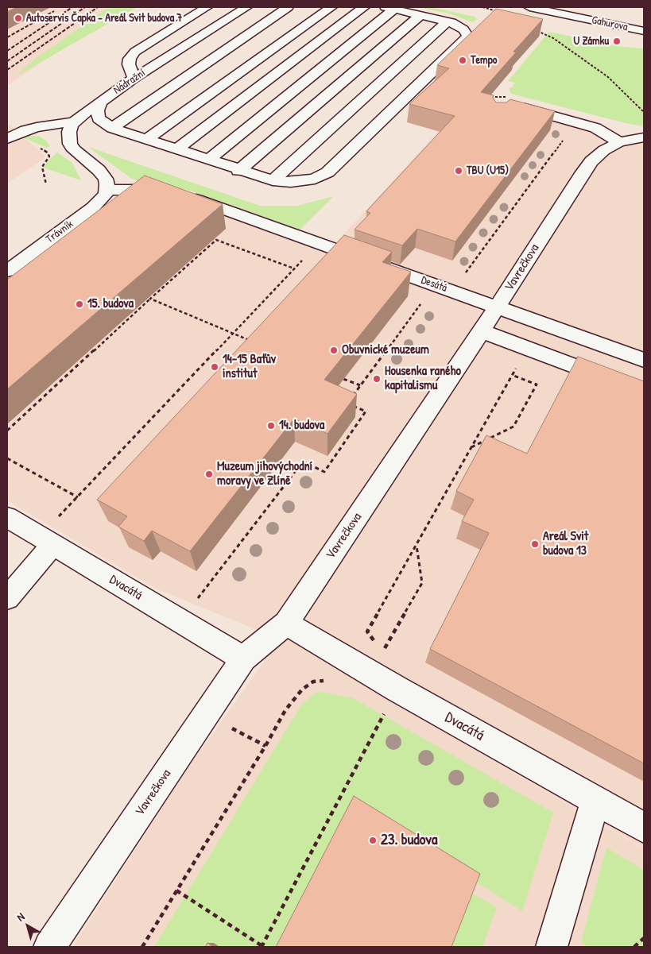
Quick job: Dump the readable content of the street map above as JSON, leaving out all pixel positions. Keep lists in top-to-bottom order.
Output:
{
  "streets": {
    "street": [
      "Gahurova",
      "Nádražní",
      "Trávník",
      "Vavrečkova",
      "Desátá",
      "Dvacátá"
    ]
  },
  "crossings": [
    ["Trávník", "Desátá"],
    ["Vavrečkova", "Desátá"],
    ["Vavrečkova", "Dvacátá"]
  ],
  "places": [
    "Autoservis Čapka - Areál Svit budova 7",
    "U Zámku",
    "Tempo",
    "TBU (U15)",
    "15. budova",
    "Obuvnické muzeum",
    "14-15 Baťův institut",
    "Housenka raného kapitalismu",
    "14. budova",
    "Muzeum jihovýchodní moravy ve Zlíně",
    "Areál Svit budova 13",
    "23. budova"
  ],
  "north": "top left"
}
